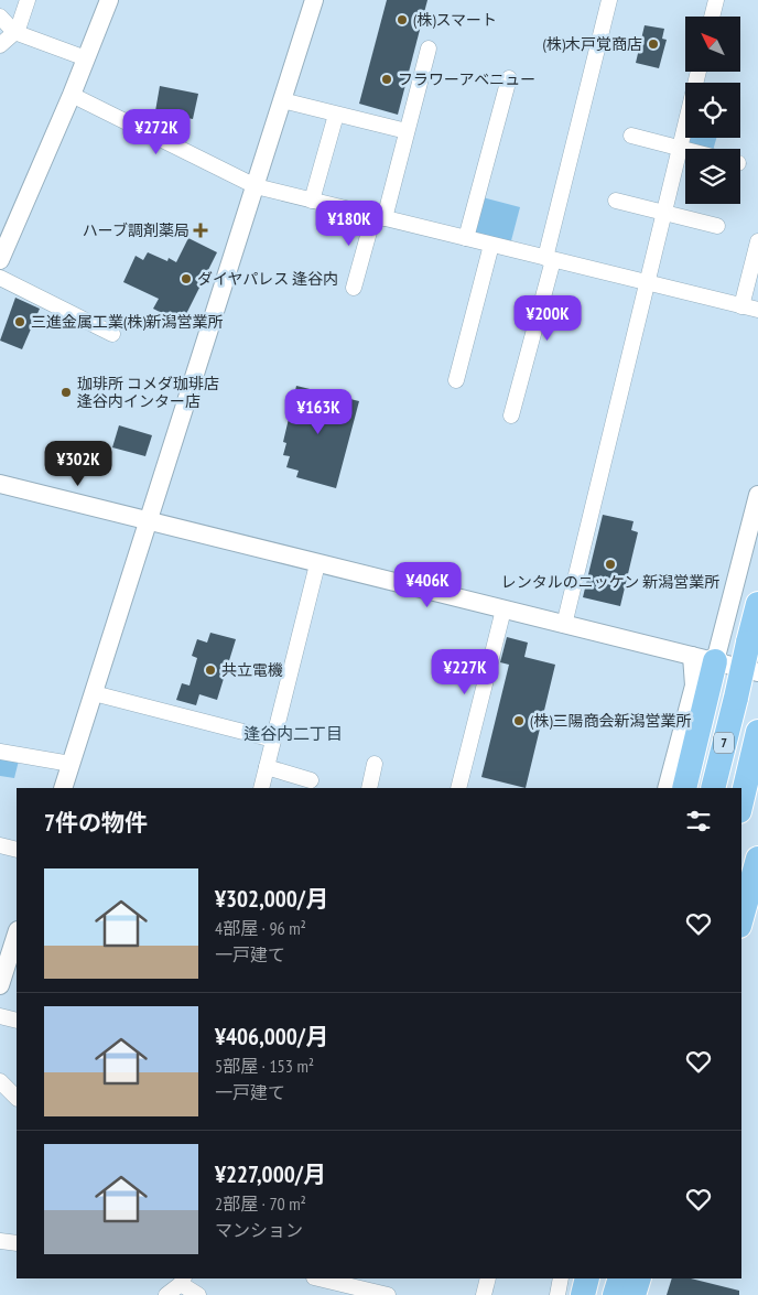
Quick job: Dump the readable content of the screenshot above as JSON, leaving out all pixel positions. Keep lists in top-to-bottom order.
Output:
{
  "streets": {
    "highway": ["7"]
  },
  "districts": ["逢谷内二丁目"],
  "places": {
    "other": [
      "(株)スマート",
      "(株)木戸覚商店",
      "フラワーアベニュー",
      "ダイヤパレス 逢谷内",
      "三進金属工業(株)新潟営業所",
      "珈琲所 コメダ珈琲店 逢谷内インター店",
      "レンタルのニッケン 新潟営業所",
      "共立電機",
      "(株)三陽商会新潟営業所"
    ],
    "health": ["ハーブ調剤薬局"]
  },
  "north": "top left",
  "page": {
    "price": [
      "¥272K",
      "¥180K",
      "¥200K",
      "¥163K",
      "¥302K",
      "¥406K",
      "¥227K"
    ],
    "heading": "7件の物件",
    "list": [
      {
        "name": "¥302,000/月",
        "note": "4部屋 · 96 m² · 一戸建て"
      },
      {
        "name": "¥406,000/月",
        "note": "5部屋 · 153 m² · 一戸建て"
      },
      {
        "name": "¥227,000/月",
        "note": "2部屋 · 70 m² · マンション"
      }
    ]
  }
}
